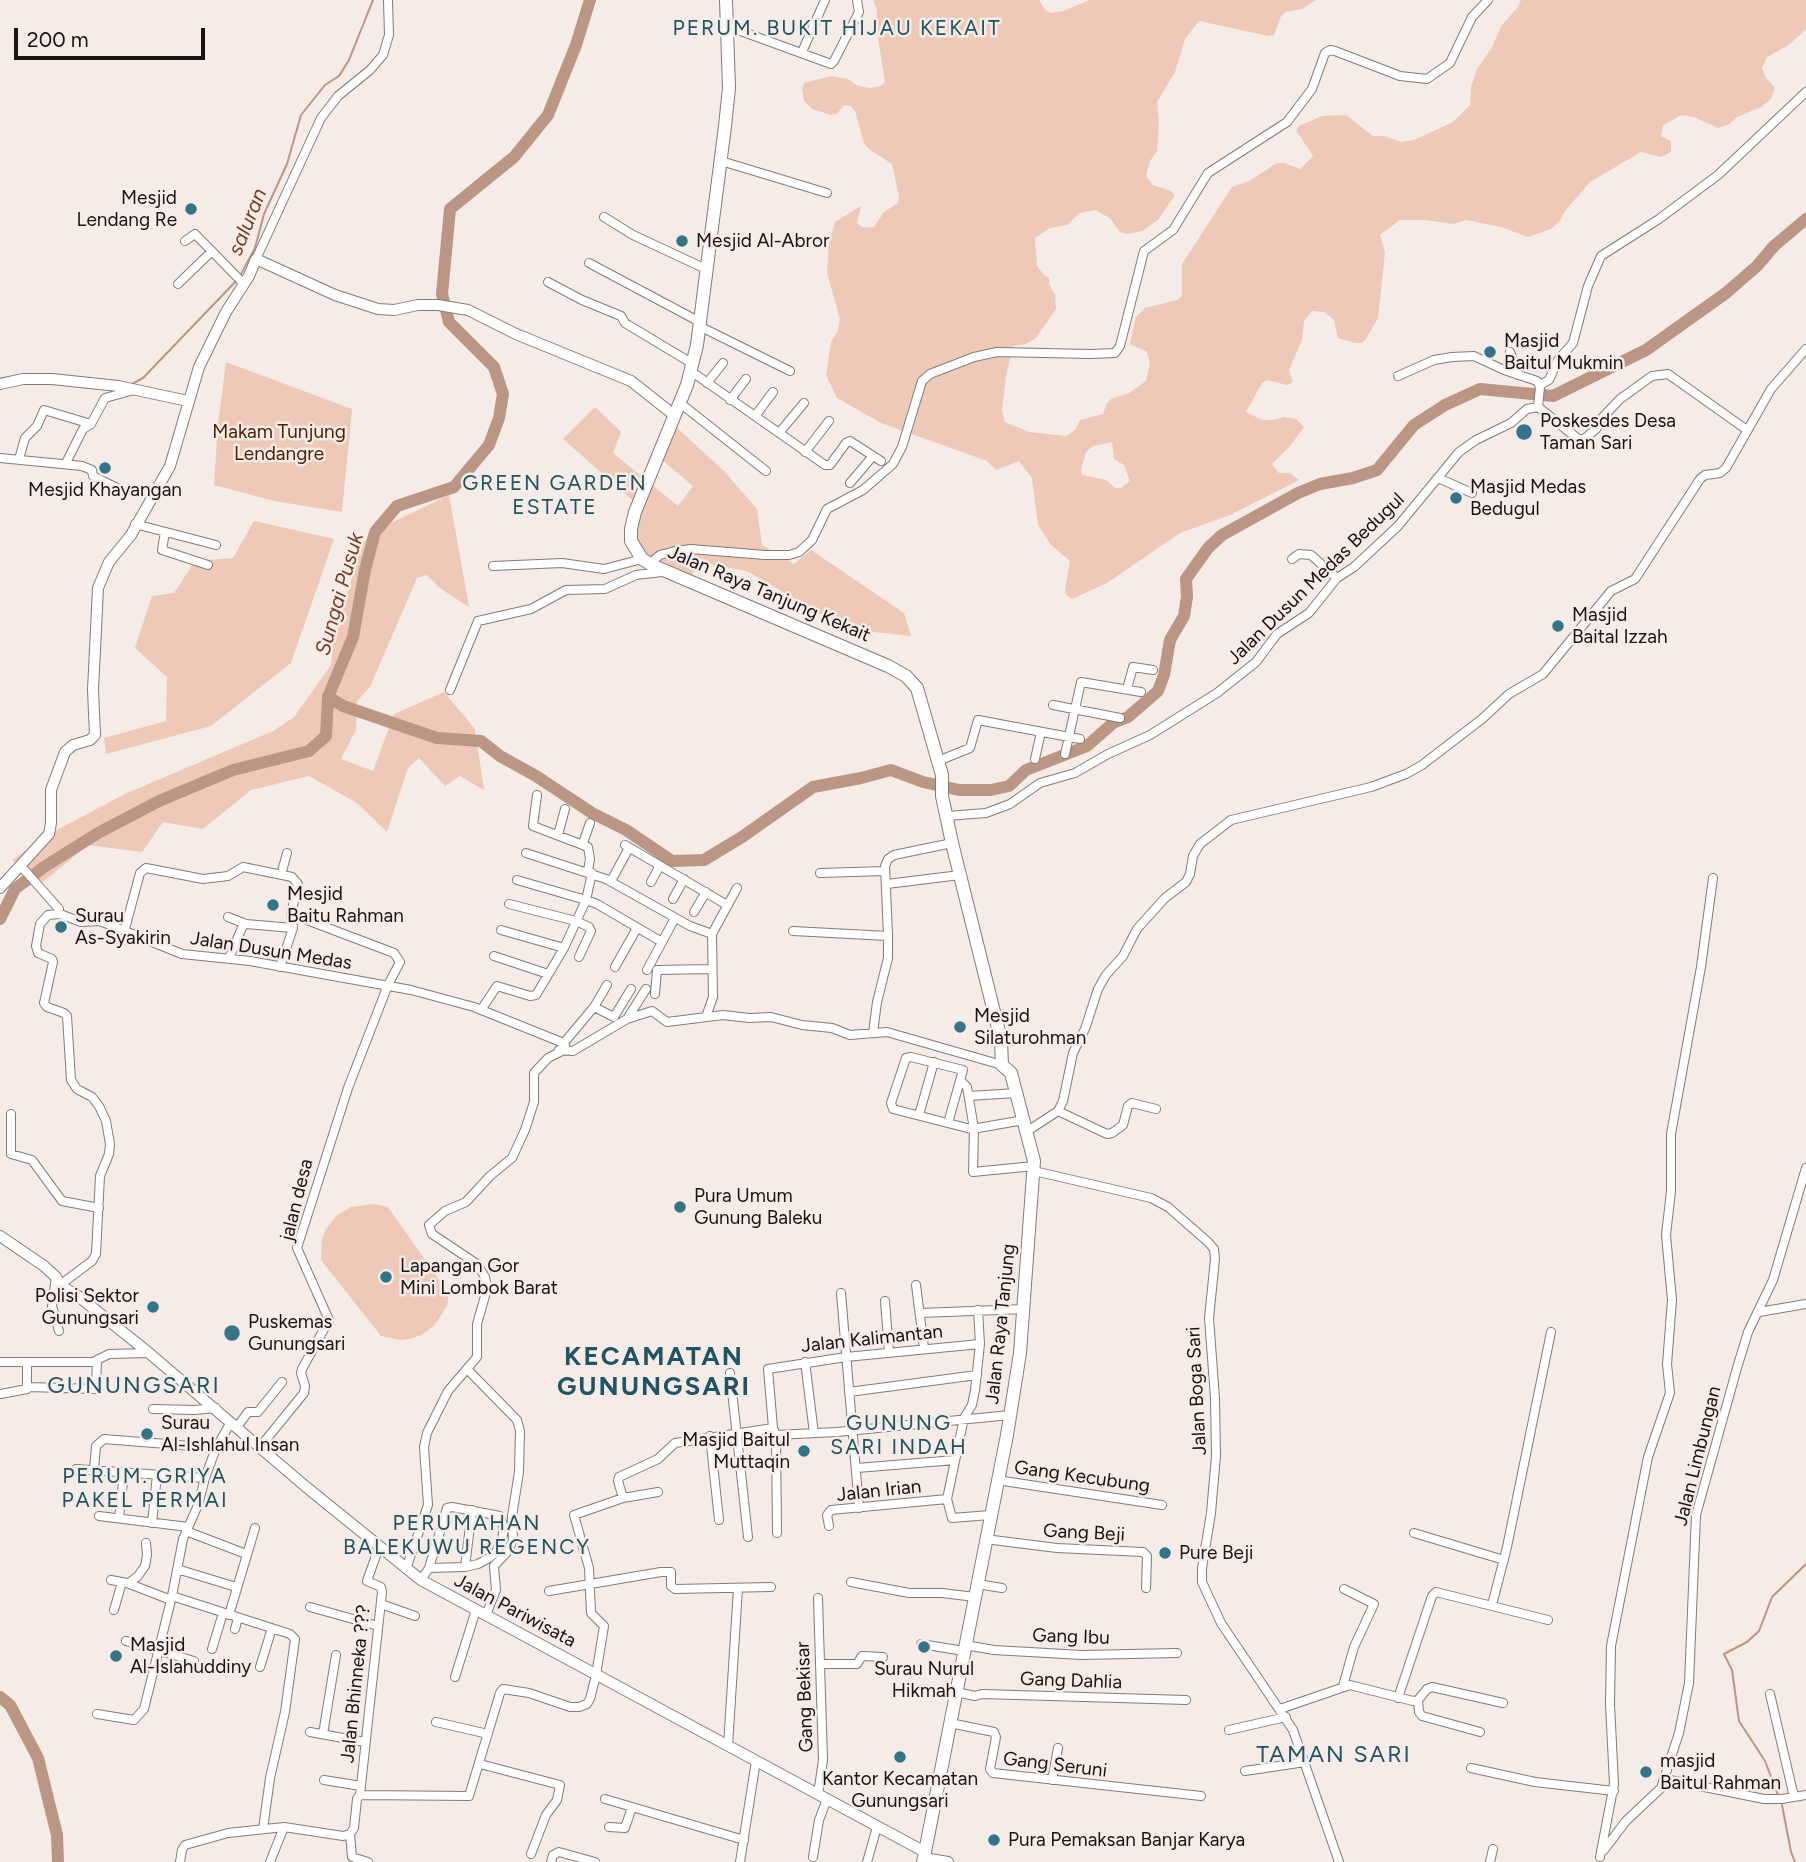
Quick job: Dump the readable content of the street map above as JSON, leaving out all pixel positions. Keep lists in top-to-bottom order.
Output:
{
  "streets": {
    "main road": ["Jalan Raya Tanjung Kekait", "Jalan Raya Tanjung"],
    "street": [
      "Jalan Dusun Medas Bedugul",
      "Jalan Dusun Medas",
      "jalan desa",
      "Jalan Kalimantan",
      "Jalan Boga Sari",
      "Jalan Limbungan",
      "Gang Kecubung",
      "Jalan Irian",
      "Gang Beji",
      "Jalan Pariwisata",
      "Gang Ibu",
      "Gang Dahlia",
      "Jalan Bhinneka ???",
      "Gang Bekisar",
      "Gang Seruni"
    ]
  },
  "crossings": [
    ["Jalan Dusun Medas Bedugul", "Jalan Raya Tanjung"],
    ["Jalan Raya Tanjung Kekait", "Jalan Raya Tanjung"],
    ["Jalan Dusun Medas", "jalan desa"],
    ["jalan desa", "Jalan Pariwisata"],
    ["Jalan Raya Tanjung", "Jalan Boga Sari"],
    ["Jalan Raya Tanjung", "Gang Kecubung"],
    ["Jalan Raya Tanjung", "Gang Beji"],
    ["Jalan Raya Tanjung", "Jalan Pariwisata"],
    ["Jalan Raya Tanjung", "Gang Ibu"],
    ["Jalan Raya Tanjung", "Gang Dahlia"],
    ["Jalan Raya Tanjung", "Gang Seruni"],
    ["Jalan Pariwisata", "Jalan Bhinneka ???"],
    ["Jalan Pariwisata", "Gang Bekisar"]
  ],
  "districts": [
    "PERUM. BUKIT HIJAU KEKAIT",
    "GREEN GARDEN ESTATE",
    "KECAMATAN GUNUNGSARI",
    "GUNUNGSARI",
    "GUNUNG SARI INDAH",
    "PERUM. GRIYA PAKEL PERMAI",
    "PERUMAHAN BALEKUWU REGENCY",
    "TAMAN SARI"
  ],
  "water": ["saluran", "Sungai Pusuk"],
  "parks": ["Makam Tunjung Lendangre"],
  "places": [
    "Mesjid Lendang Re",
    "Mesjid Al-Abror",
    "Masjid Baitul Mukmin",
    "Poskesdes Desa Taman Sari",
    "Mesjid Khayangan",
    "Masjid Medas Bedugul",
    "Masjid Baital Izzah",
    "Mesjid Baitu Rahman",
    "Surau As-Syakirin",
    "Mesjid Silaturohman",
    "Pura Umum Gunung Baleku",
    "Lapangan Gor Mini Lombok Barat",
    "Polisi Sektor Gunungsari",
    "Puskemas Gunungsari",
    "Surau Al-Ishlahul Insan",
    "Masjid Baitul Muttaqin",
    "Pure Beji",
    "Surau Nurul Hikmah",
    "Masjid Al-Islahuddiny",
    "Kantor Kecamatan Gunungsari",
    "masjid Baitul Rahman",
    "Pura Pemaksan Banjar Karya"
  ],
  "scale_bar": "200 m"
}
